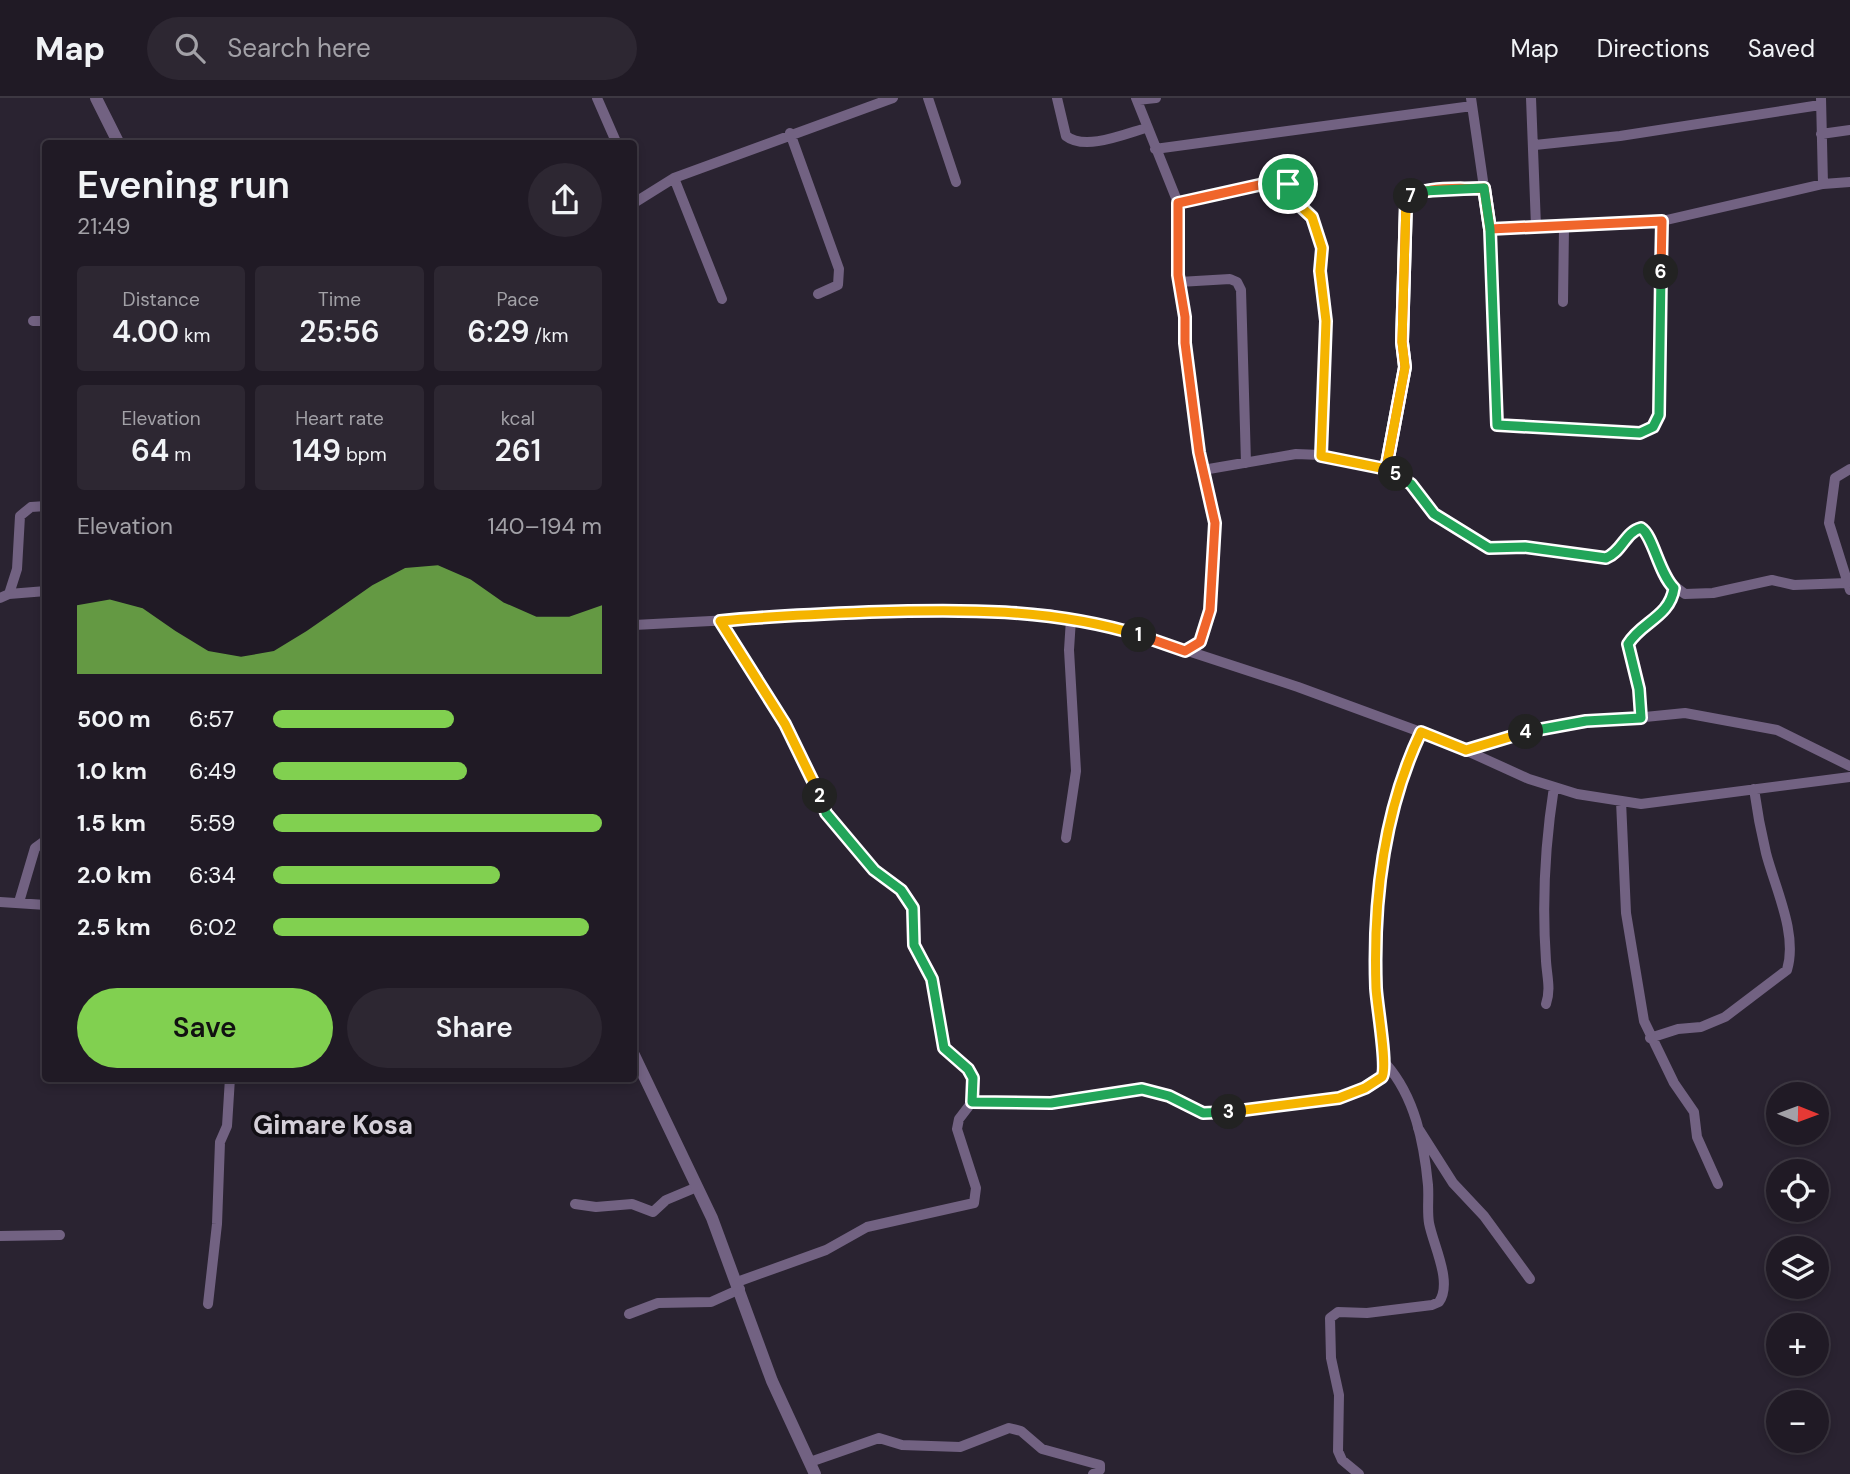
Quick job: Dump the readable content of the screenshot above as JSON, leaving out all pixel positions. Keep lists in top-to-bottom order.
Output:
{
  "districts": ["Gimare Kosa"],
  "north": "right",
  "page": {
    "header": "Map",
    "search": "Search here",
    "nav": ["Map", "Directions", "Saved"],
    "heading": ["Evening run", "21:49"],
    "pins": [
      "7",
      "6",
      "5",
      "1",
      "4",
      "2",
      "3"
    ],
    "stats": [
      ["Distance", "4.00 km"],
      ["Time", "25:56"],
      ["Pace", "6:29 /km"],
      ["Elevation", "64 m"],
      ["Heart rate", "149 bpm"],
      ["kcal", "261"]
    ],
    "chart": ["Elevation", "140–194 m"],
    "list": [
      {
        "name": "500 m",
        "note": "6:57"
      },
      {
        "name": "1.0 km",
        "note": "6:49"
      },
      {
        "name": "1.5 km",
        "note": "5:59"
      },
      {
        "name": "2.0 km",
        "note": "6:34"
      },
      {
        "name": "2.5 km",
        "note": "6:02"
      }
    ],
    "buttons": ["Save", "Share"],
    "map_buttons": ["+", "−"]
  }
}
